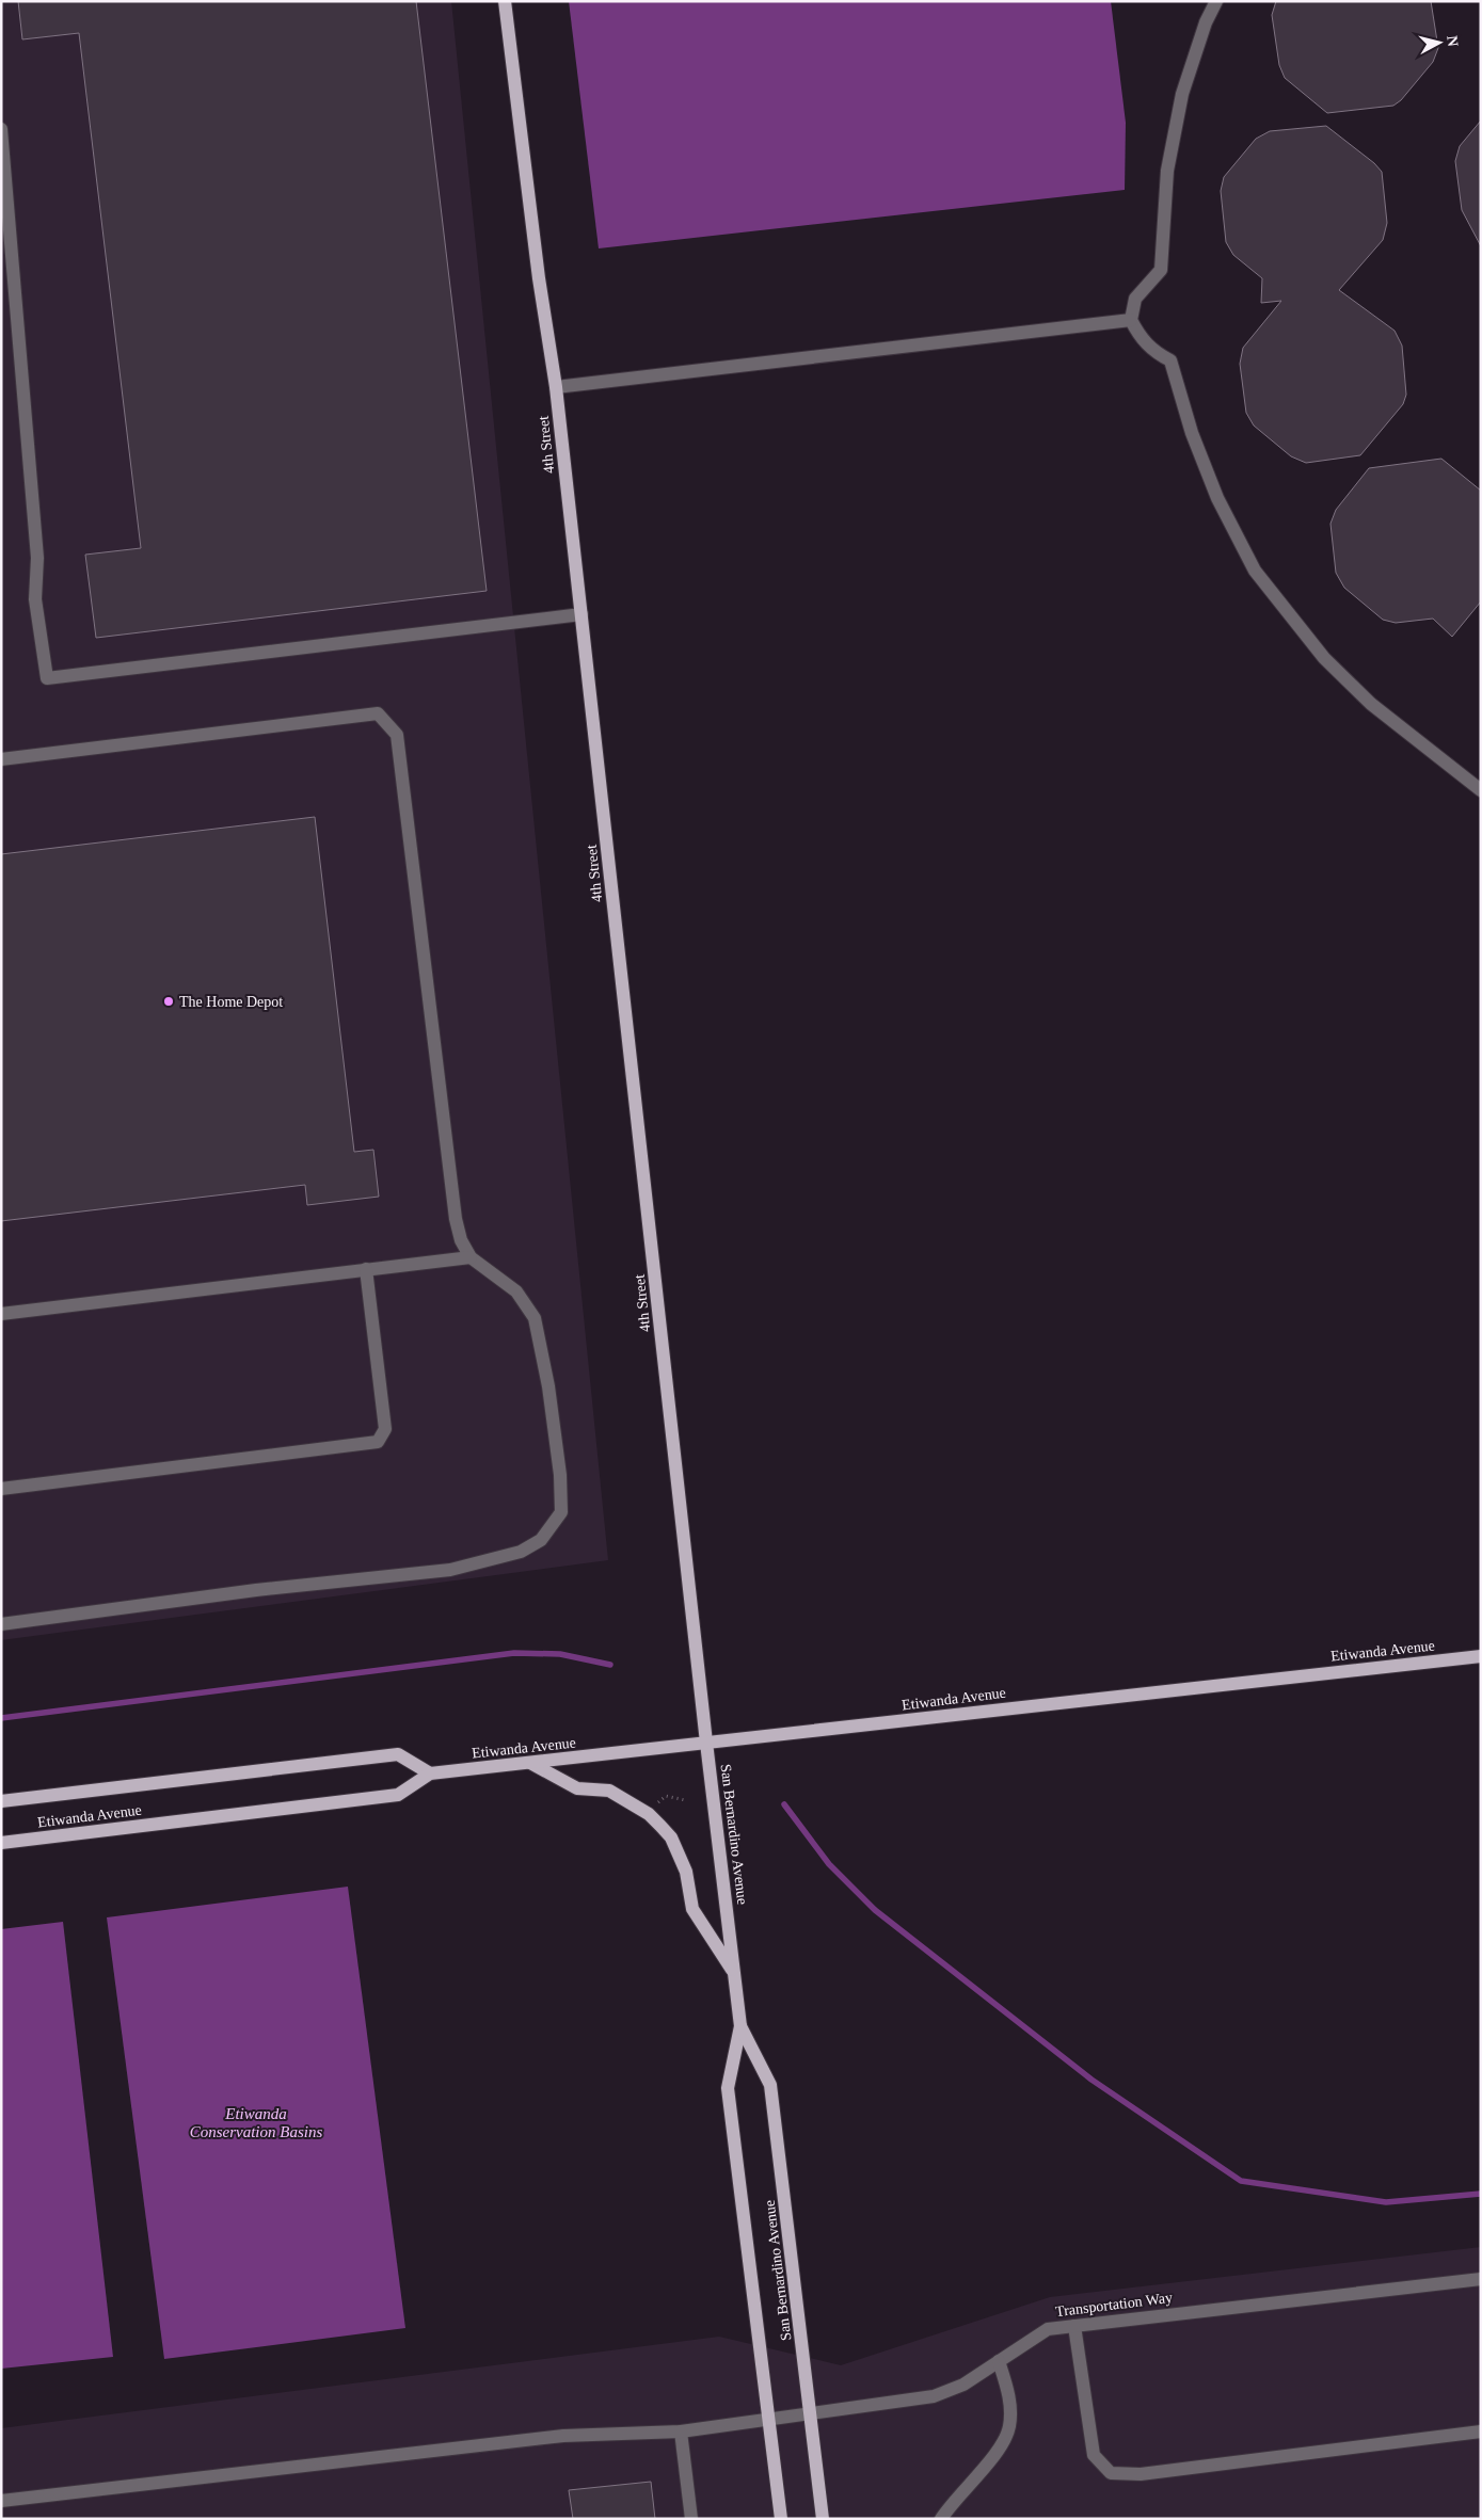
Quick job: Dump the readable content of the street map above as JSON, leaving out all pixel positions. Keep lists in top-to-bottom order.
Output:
{
  "streets": {
    "main road": ["4th Street", "Etiwanda Avenue", "San Bernardino Avenue"],
    "lane": ["Transportation Way"]
  },
  "crossings": [
    ["4th Street", "Etiwanda Avenue"],
    ["4th Street", "San Bernardino Avenue"],
    ["Etiwanda Avenue", "San Bernardino Avenue"],
    ["San Bernardino Avenue", "Transportation Way"]
  ],
  "water": ["Etiwanda Conservation Basins"],
  "places": ["The Home Depot"],
  "north": "right"
}
